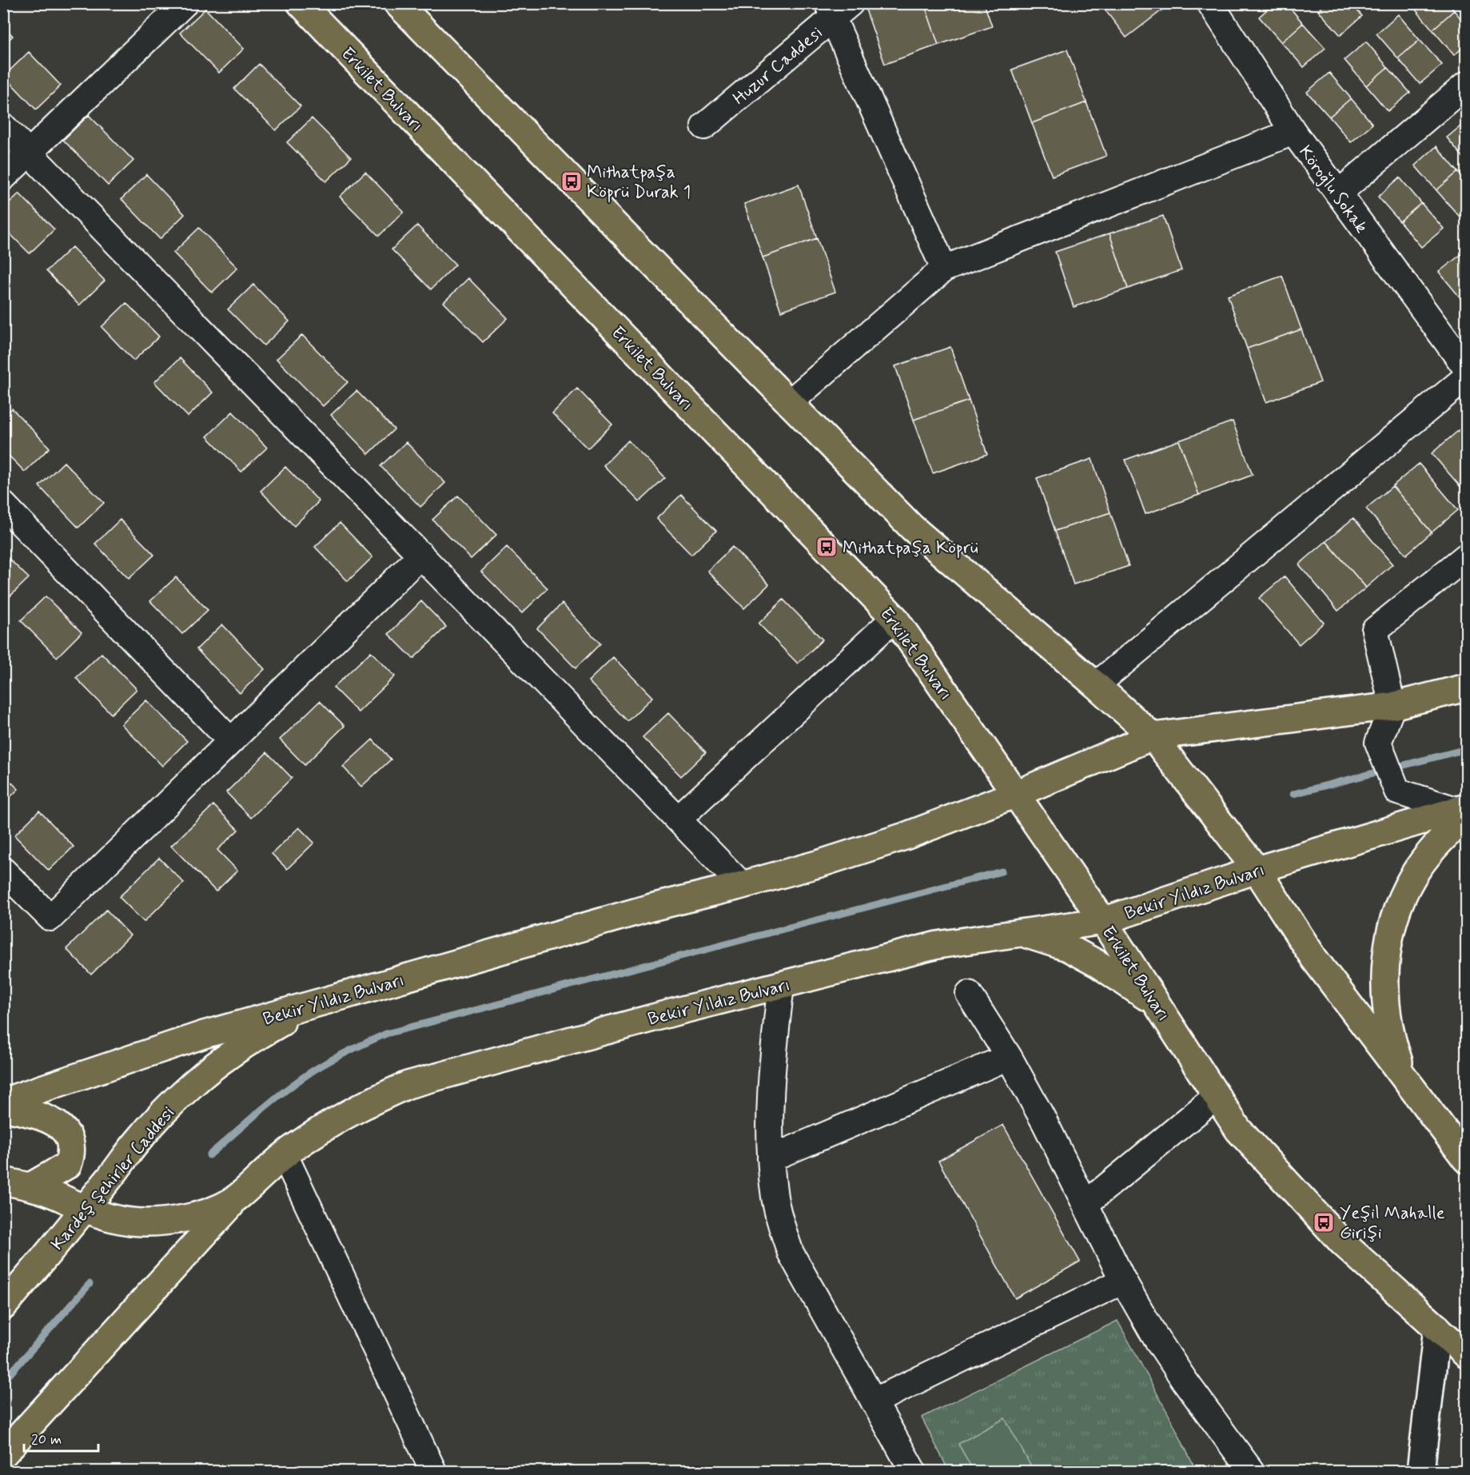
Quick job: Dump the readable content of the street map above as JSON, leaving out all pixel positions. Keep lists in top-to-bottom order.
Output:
{
  "streets": {
    "main road": ["Erkilet Bulvarı", "Bekir Yıldız Bulvarı", "Kardeş Şehirler Caddesi"],
    "street": ["Huzur Caddesi", "Köroğlu Sokak"]
  },
  "crossings": [
    ["Erkilet Bulvarı", "Bekir Yıldız Bulvarı"],
    ["Bekir Yıldız Bulvarı", "Kardeş Şehirler Caddesi"]
  ],
  "places": {
    "bus stop": ["Mithatpaşa Köprü Durak 1", "Mithatpaşa Köprü", "Yeşil Mahalle Girişi"]
  },
  "scale_bar": "20 m"
}
